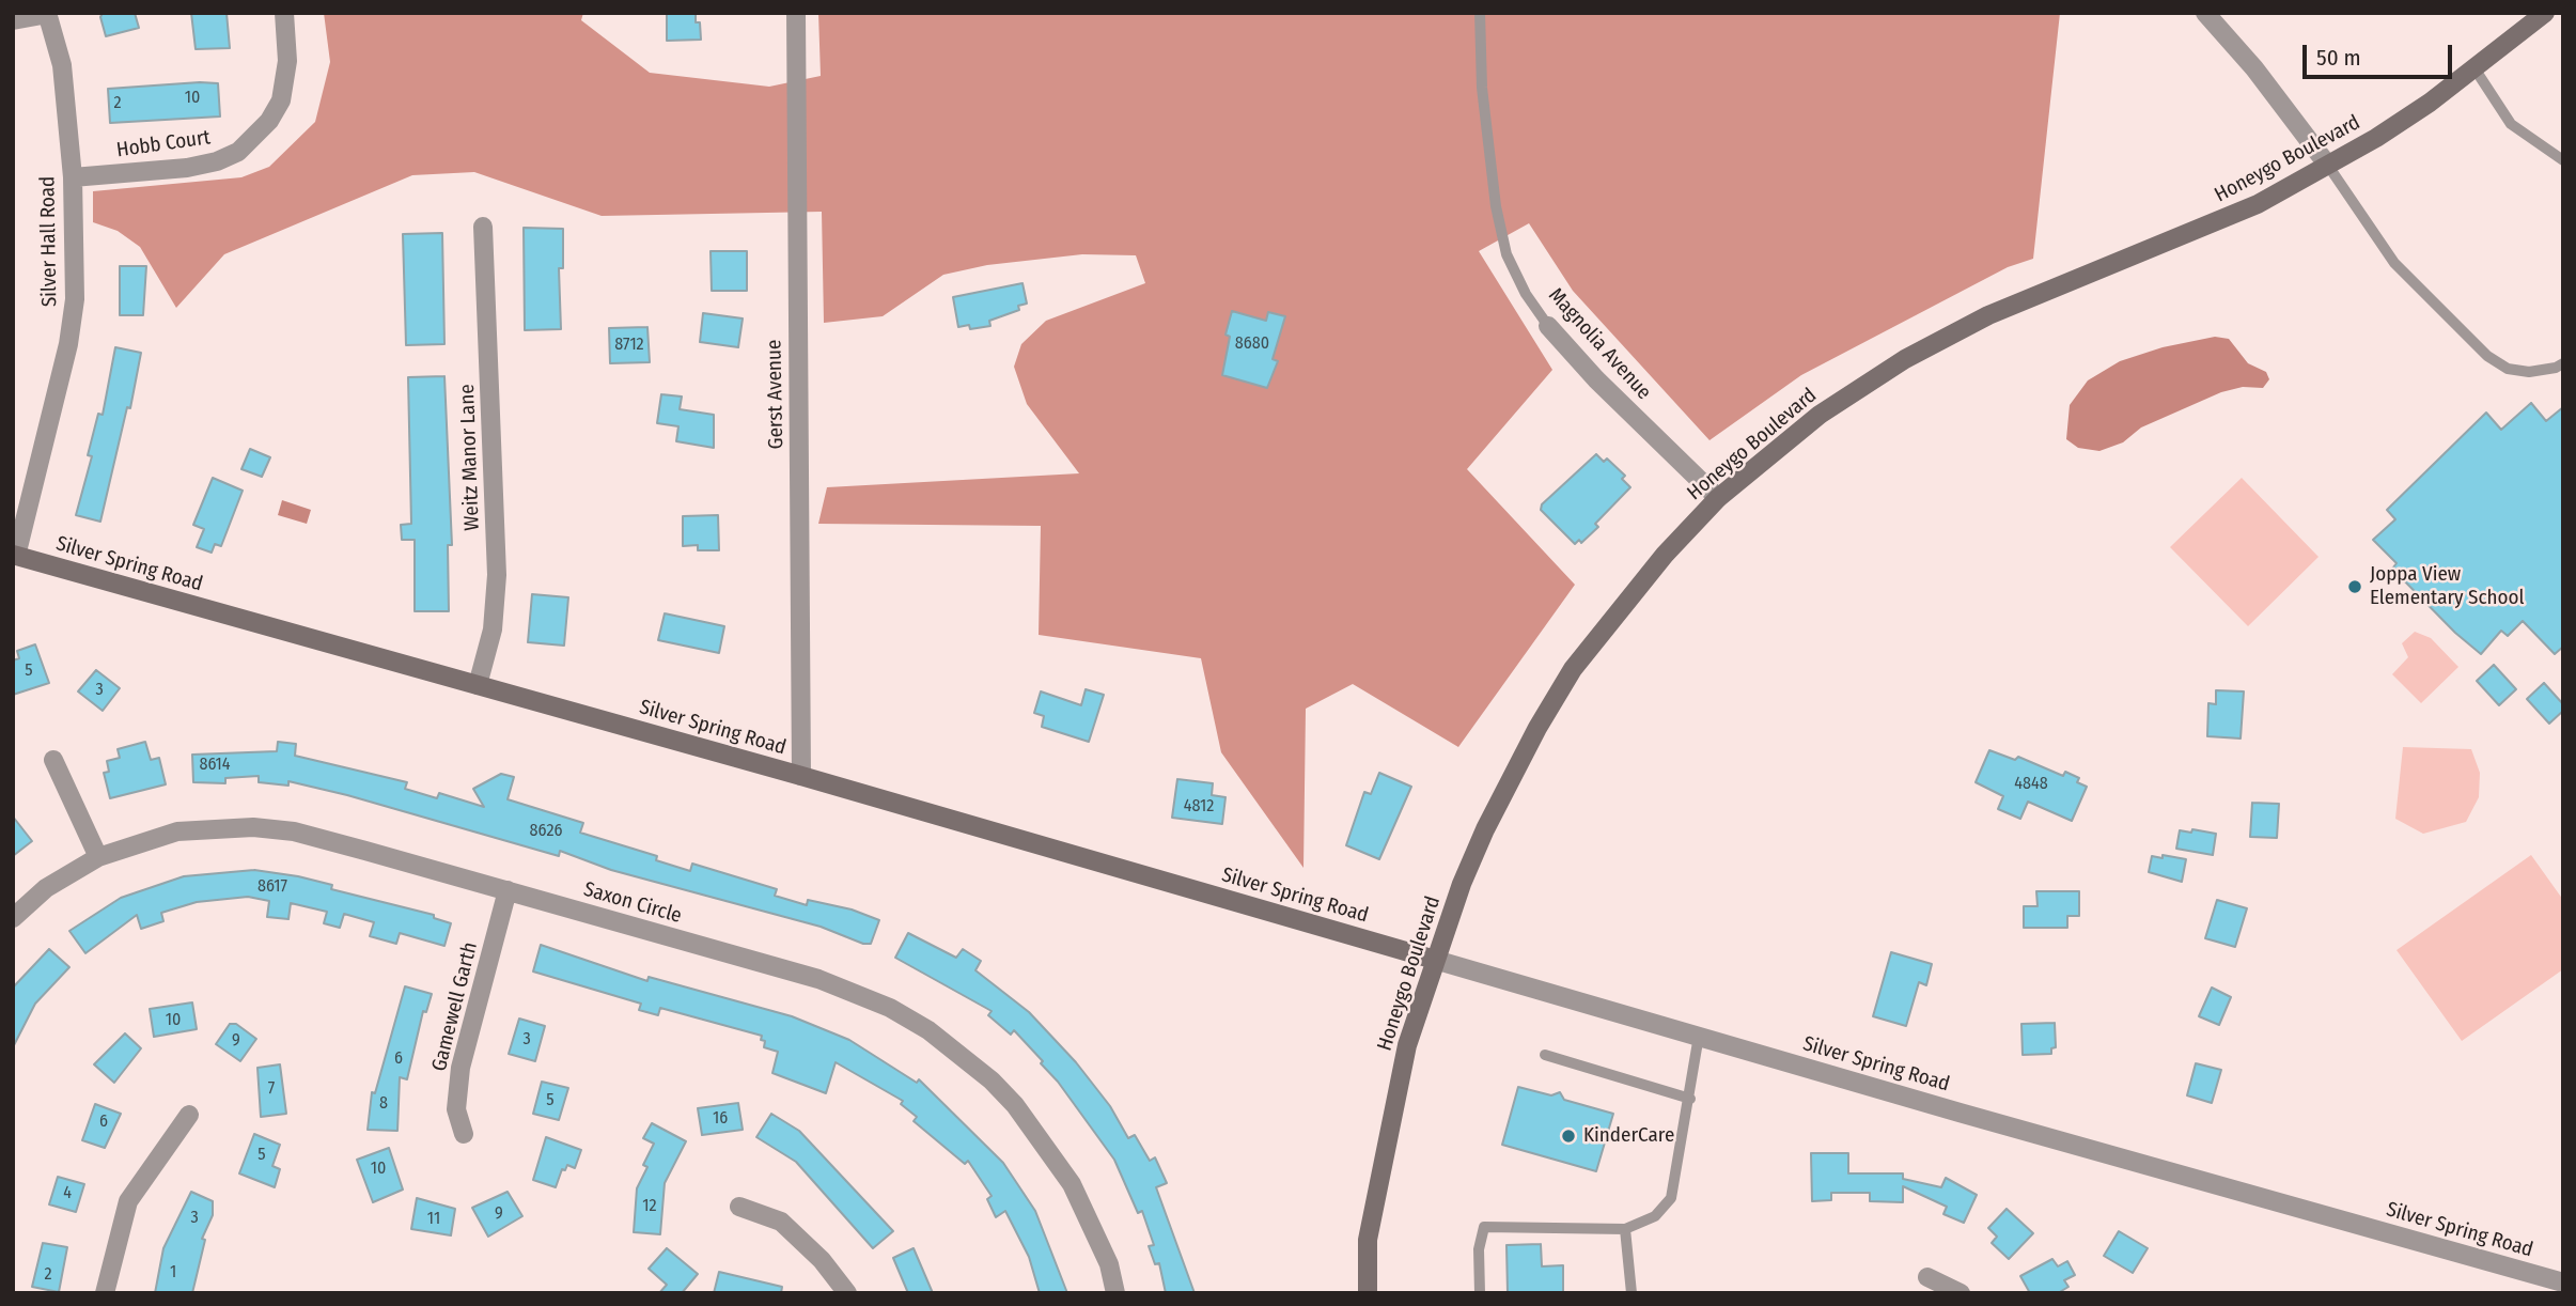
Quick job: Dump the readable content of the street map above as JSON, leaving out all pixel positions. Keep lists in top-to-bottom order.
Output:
{
  "streets": {
    "main road": ["Honeygo Boulevard", "Silver Spring Road"],
    "street": [
      "Hobb Court",
      "Silver Hall Road",
      "Magnolia Avenue",
      "Gerst Avenue",
      "Weitz Manor Lane",
      "Saxon Circle",
      "Gamewell Garth"
    ]
  },
  "crossings": [
    ["Hobb Court", "Silver Hall Road"],
    ["Honeygo Boulevard", "Magnolia Avenue"],
    ["Honeygo Boulevard", "Silver Spring Road"],
    ["Silver Hall Road", "Silver Spring Road"],
    ["Gerst Avenue", "Silver Spring Road"],
    ["Weitz Manor Lane", "Silver Spring Road"],
    ["Saxon Circle", "Gamewell Garth"]
  ],
  "places": ["Joppa View Elementary School", "KinderCare"],
  "house_numbers": [
    "10",
    "2",
    "8680",
    "8712",
    "5",
    "3",
    "8614",
    "4848",
    "4812",
    "8626",
    "8617",
    "10",
    "3",
    "9",
    "6",
    "7",
    "5",
    "8",
    "16",
    "6",
    "5",
    "10",
    "4",
    "12",
    "9",
    "3",
    "11",
    "1",
    "2"
  ],
  "scale_bar": "50 m"
}
